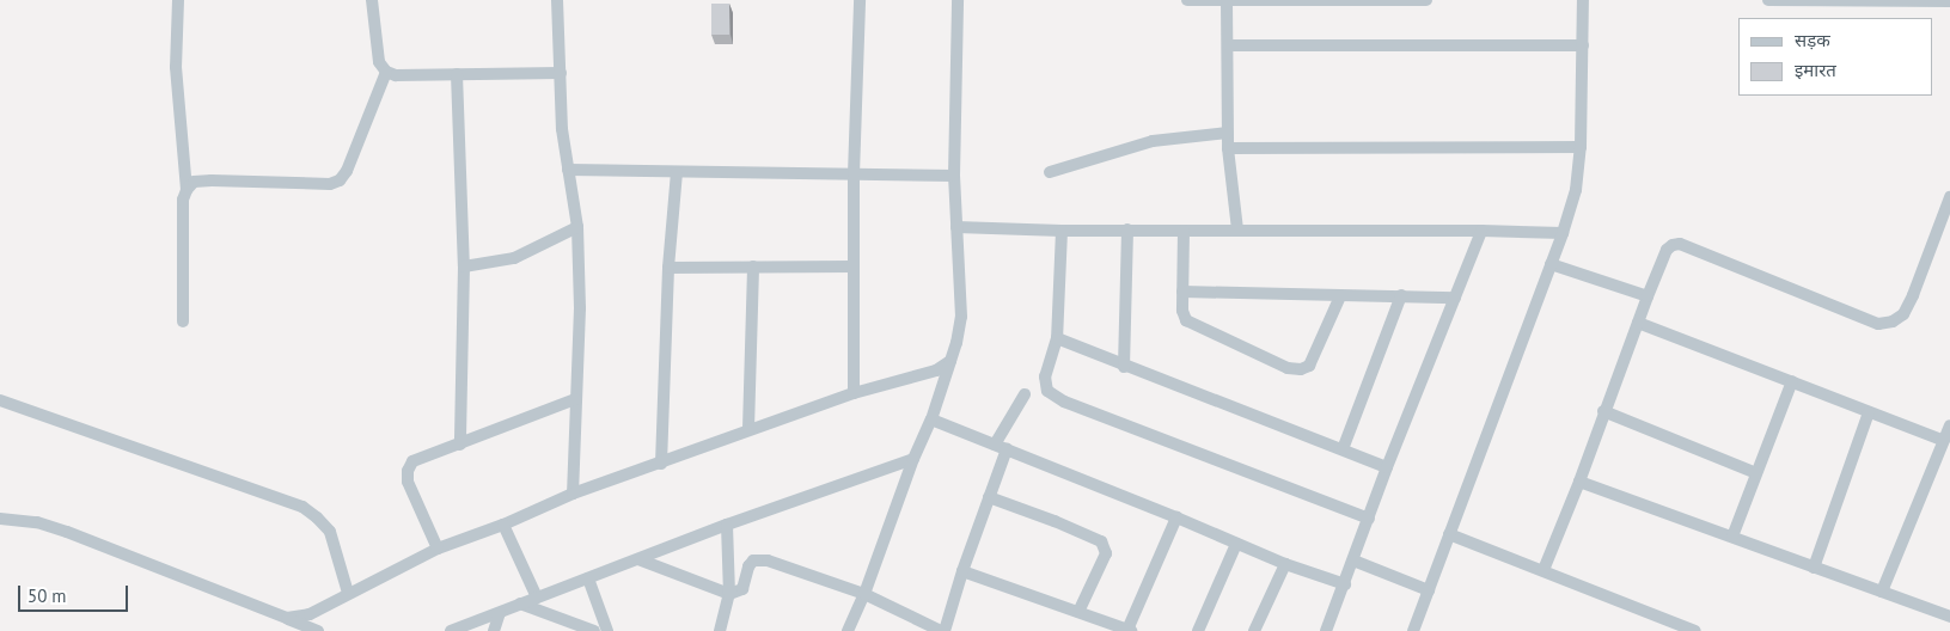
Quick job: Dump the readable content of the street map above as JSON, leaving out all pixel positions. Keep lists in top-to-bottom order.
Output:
{
  "legend": ["सड़क", "इमारत"],
  "scale_bar": "50 m"
}
